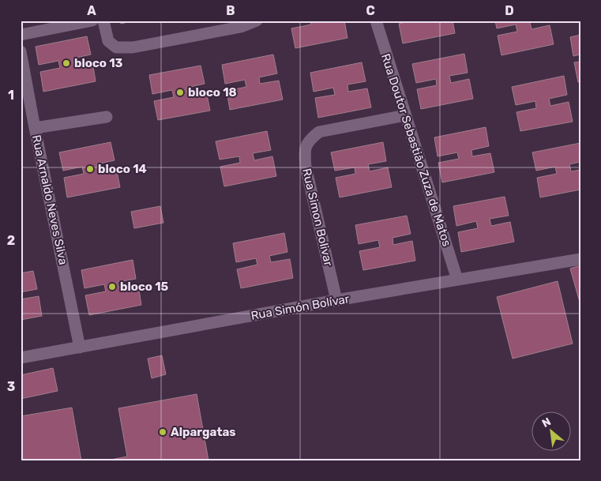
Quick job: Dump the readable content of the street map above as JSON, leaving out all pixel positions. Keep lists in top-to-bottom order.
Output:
{
  "streets": {
    "street": [
      "Rua Doutor Sebastião Zuza de Matos",
      "Rua Arnaldo Neves Silva",
      "Rua Simon Bolivar",
      "Rua Simón Bolívar"
    ]
  },
  "crossings": [
    ["Rua Doutor Sebastião Zuza de Matos", "Rua Simon Bolivar"],
    ["Rua Doutor Sebastião Zuza de Matos", "Rua Simón Bolívar"],
    ["Rua Arnaldo Neves Silva", "Rua Simón Bolívar"],
    ["Rua Simon Bolivar", "Rua Simón Bolívar"]
  ],
  "places": [
    "bloco 13",
    "bloco 18",
    "bloco 14",
    "bloco 15",
    "Alpargatas"
  ],
  "north": "top left",
  "grid": {
    "columns": [
      "A",
      "B",
      "C",
      "D"
    ],
    "rows": ["1", "2", "3"]
  }
}
